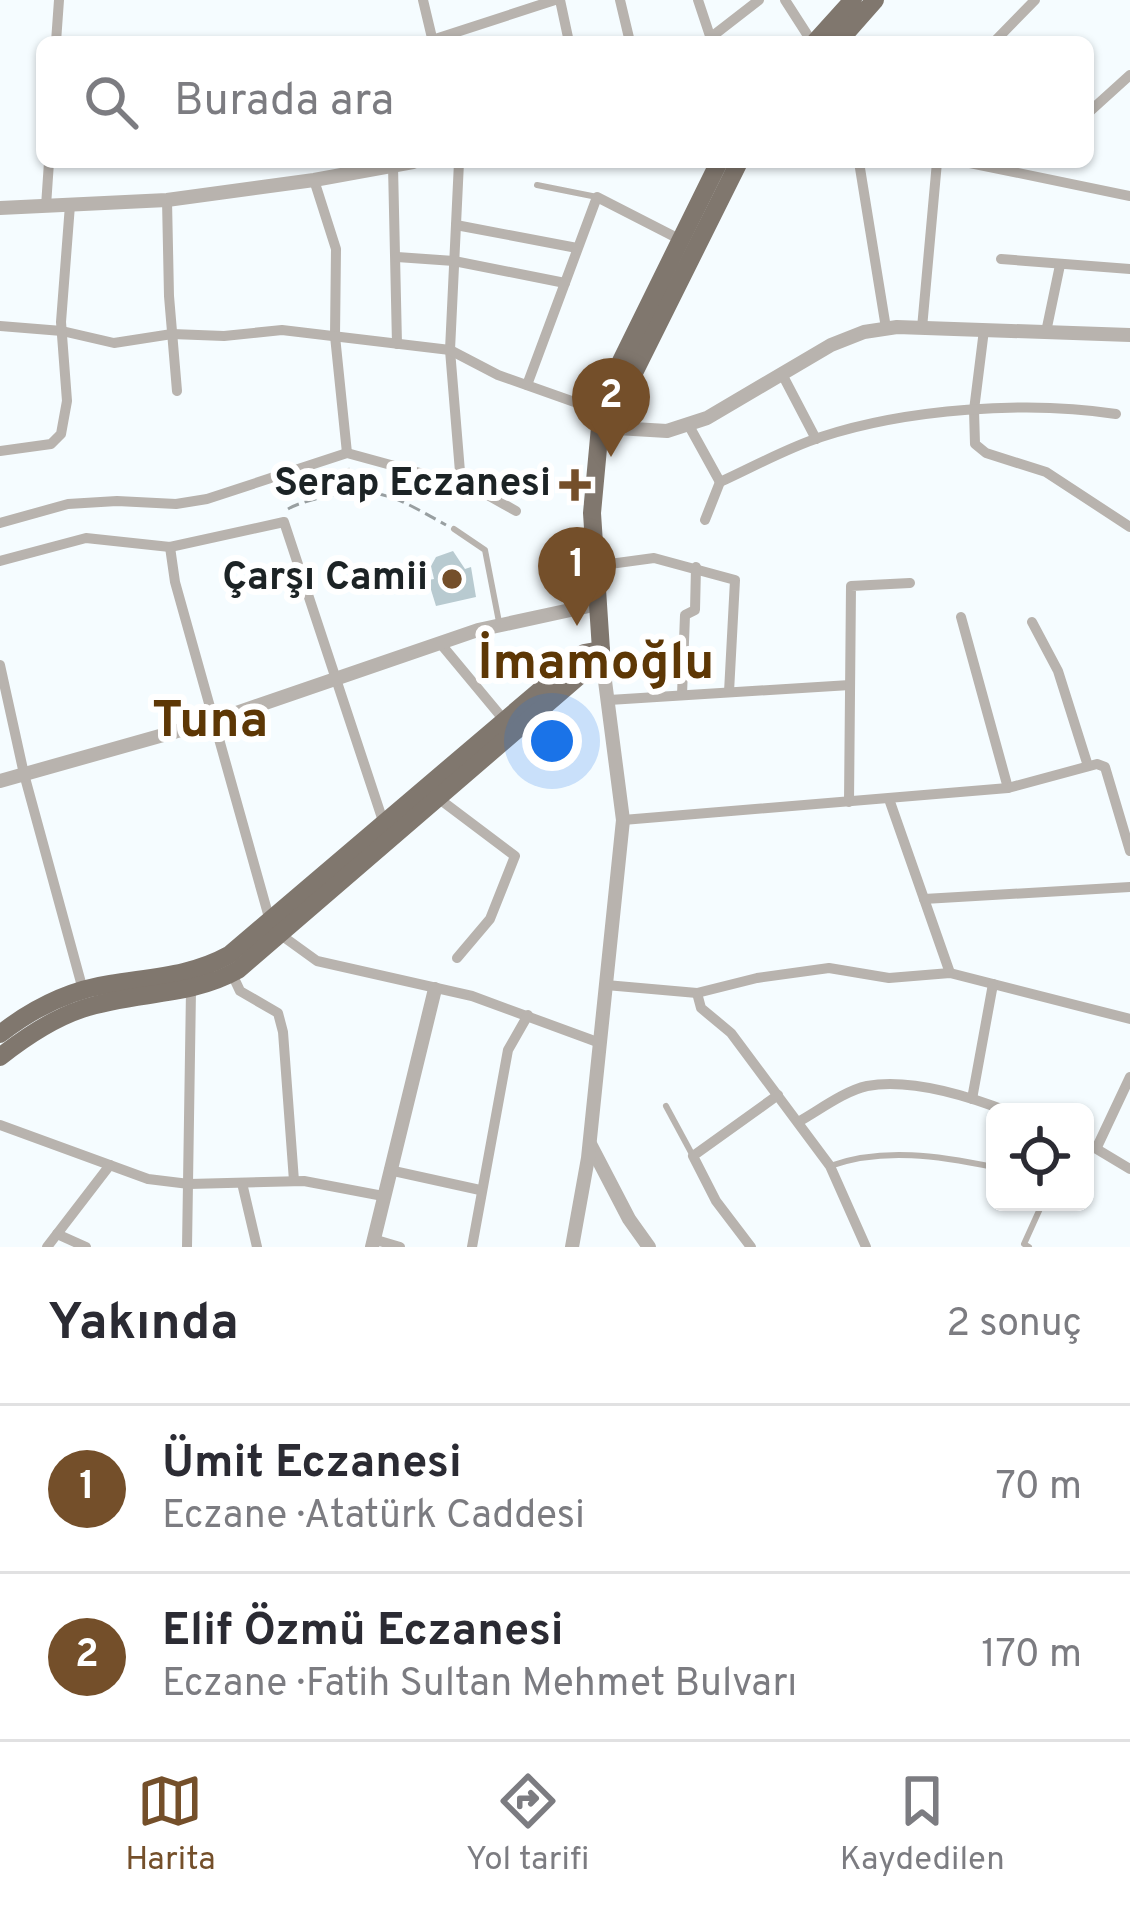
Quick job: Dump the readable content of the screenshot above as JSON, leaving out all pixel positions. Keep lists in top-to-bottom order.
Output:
{
  "districts": ["İmamoğlu", "Tuna"],
  "places": {
    "health": ["Serap Eczanesi"],
    "other": ["Çarşı Camii"]
  },
  "page": {
    "search": "Burada ara",
    "pins": ["2", "1"],
    "heading": ["Yakında", "2 sonuç"],
    "list": [
      {
        "mark": "1",
        "name": "Ümit Eczanesi",
        "note": "Eczane · Atatürk Caddesi",
        "value": "70 m"
      },
      {
        "mark": "2",
        "name": "Elif Özmü Eczanesi",
        "note": "Eczane · Fatih Sultan Mehmet Bulvarı",
        "value": "170 m"
      }
    ],
    "nav": ["Harita", "Yol tarifi", "Kaydedilen"]
  }
}
